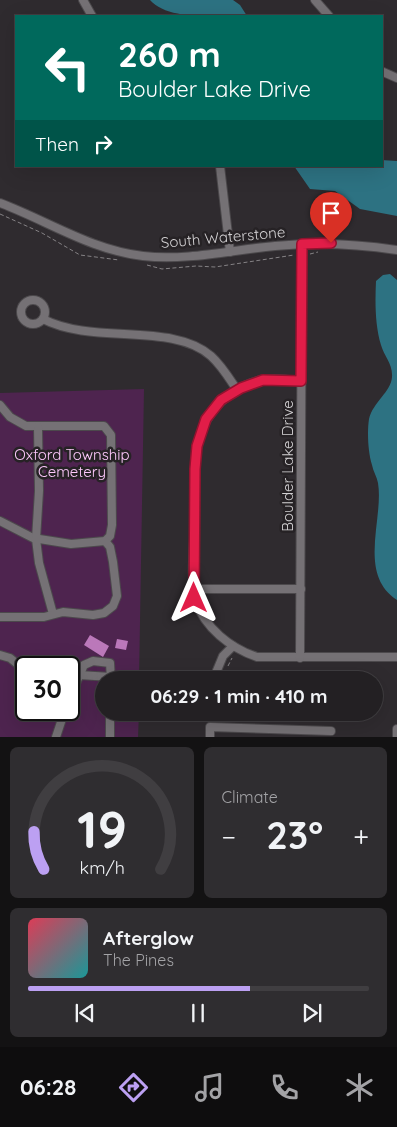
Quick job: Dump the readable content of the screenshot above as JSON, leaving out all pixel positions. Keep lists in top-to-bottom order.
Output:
{
  "streets": {
    "street": ["South Waterstone", "Boulder Lake Drive"]
  },
  "crossings": [
    ["South Waterstone", "Boulder Lake Drive"]
  ],
  "parks": ["Oxford Township Cemetery"],
  "page": {
    "turn": ["260 m", "Boulder Lake Drive"],
    "then": "Then",
    "limit": "30",
    "trip": "06:29 · 1 min · 410 m",
    "tile": "Climate",
    "heat": ["−", "23°", "+"],
    "song": ["Afterglow", "The Pines"],
    "tabs": "06:28",
    "gauge": ["19", "km/h"]
  }
}
